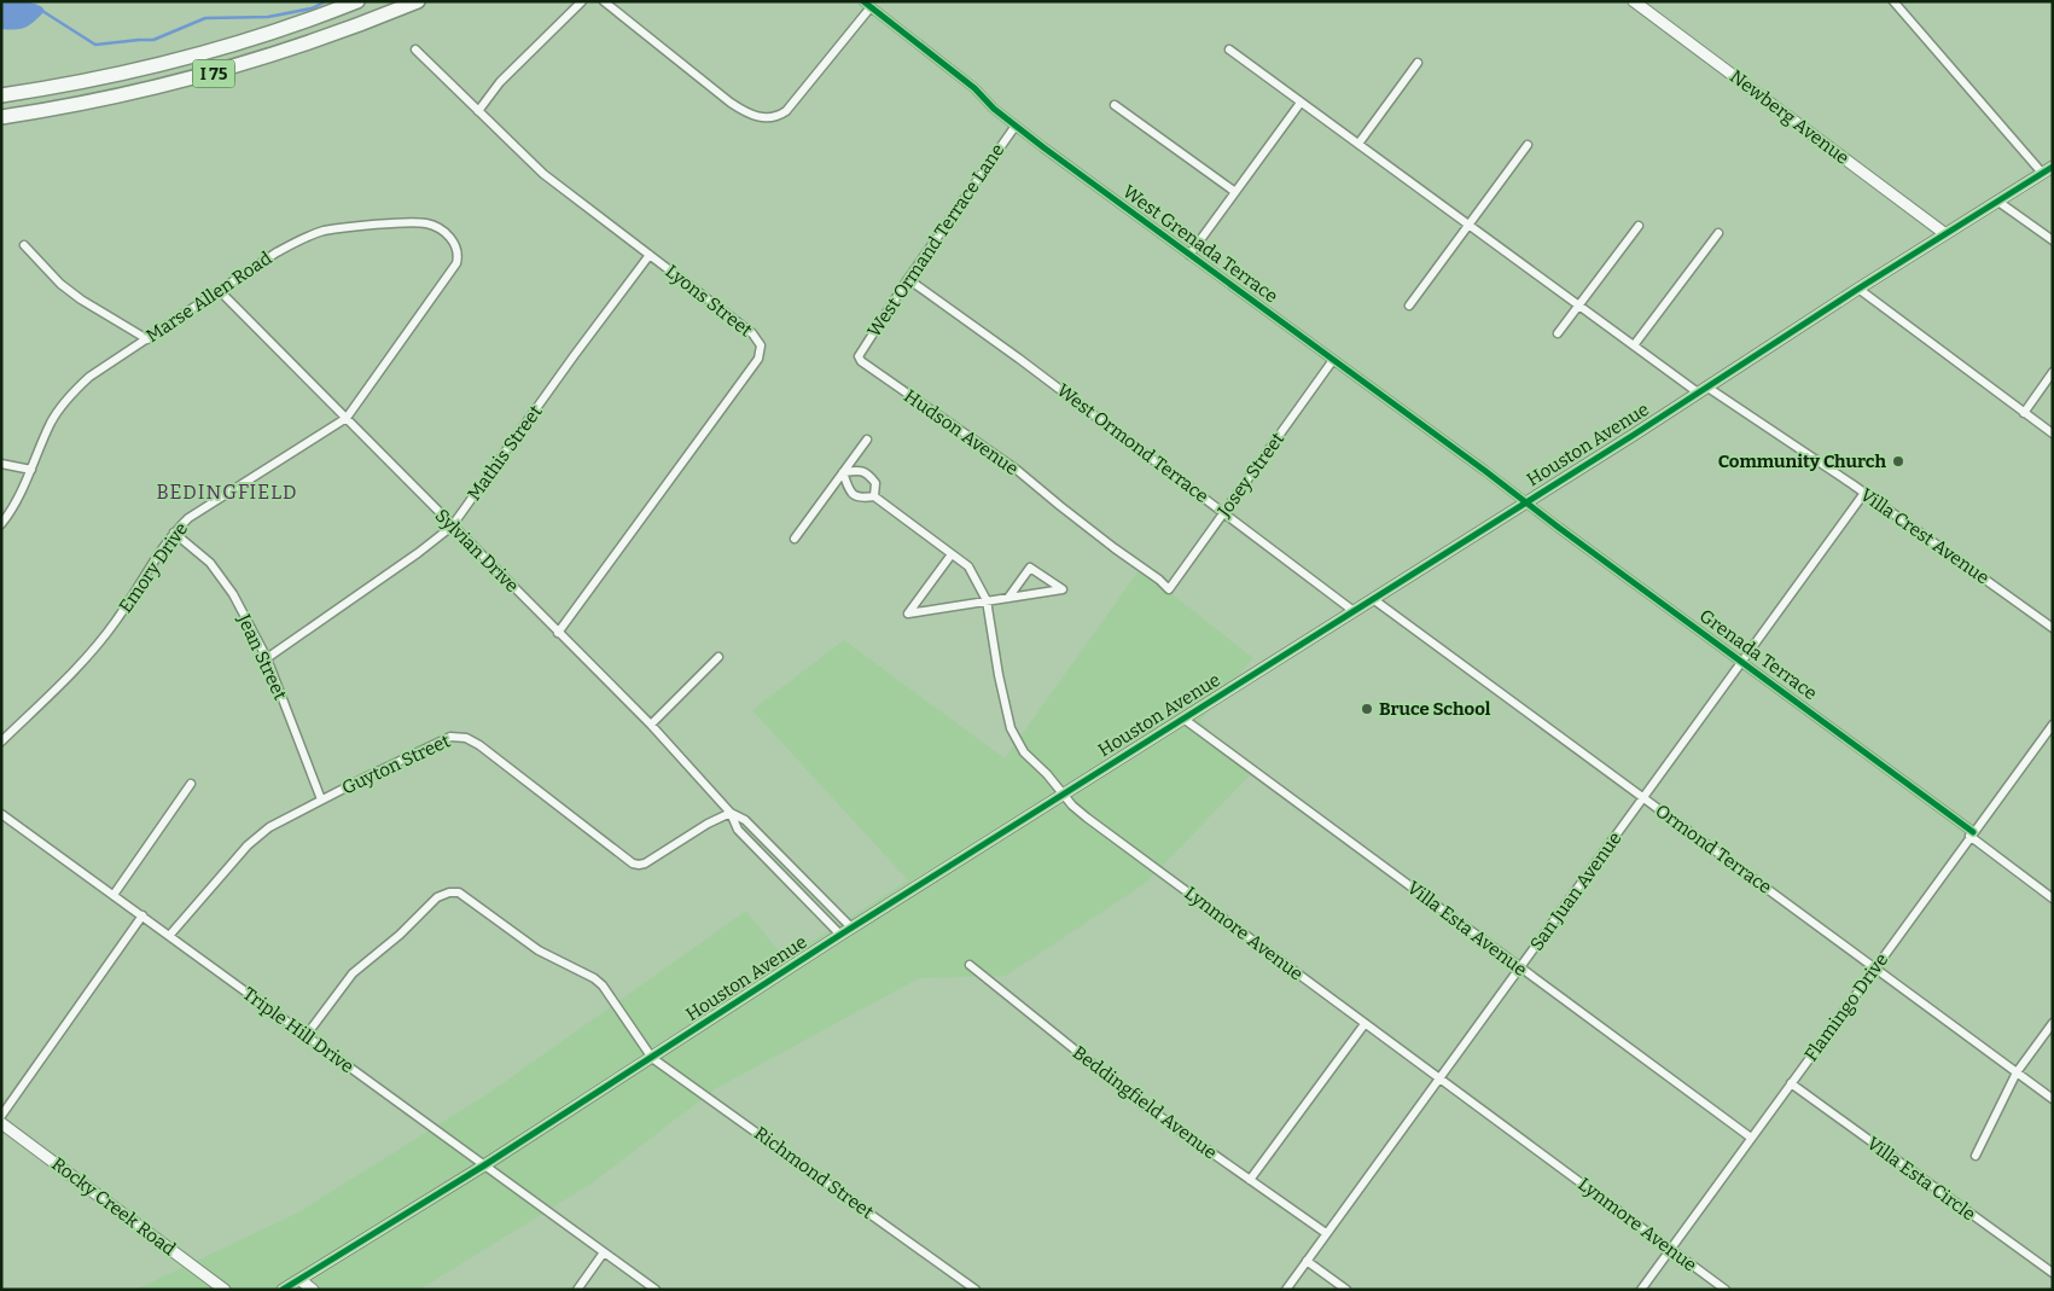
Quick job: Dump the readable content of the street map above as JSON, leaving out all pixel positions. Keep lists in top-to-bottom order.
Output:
{
  "streets": {
    "highway": ["I 75"],
    "street": [
      "Newberg Avenue",
      "West Ormand Terrace Lane",
      "West Grenada Terrace",
      "Marse Allen Road",
      "Lyons Street",
      "Hudson Avenue",
      "West Ormond Terrace",
      "Houston Avenue",
      "Mathis Street",
      "Josey Street",
      "Villa Crest Avenue",
      "Sylvian Drive",
      "Emory Drive",
      "Grenada Terrace",
      "Jean Street",
      "Guyton Street",
      "Ormond Terrace",
      "San Juan Avenue",
      "Villa Esta Avenue",
      "Lynmore Avenue",
      "Flamingo Drive",
      "Triple Hill Drive",
      "Beddingfield Avenue",
      "Richmond Street",
      "Villa Esta Circle",
      "Rocky Creek Road"
    ]
  },
  "crossings": [
    ["Newberg Avenue", "Houston Avenue"],
    ["West Ormand Terrace Lane", "West Grenada Terrace"],
    ["West Ormand Terrace Lane", "Hudson Avenue"],
    ["West Ormand Terrace Lane", "West Ormond Terrace"],
    ["West Grenada Terrace", "Houston Avenue"],
    ["West Grenada Terrace", "Josey Street"],
    ["West Grenada Terrace", "Grenada Terrace"],
    ["Marse Allen Road", "Sylvian Drive"],
    ["Marse Allen Road", "Emory Drive"],
    ["Lyons Street", "Mathis Street"],
    ["Lyons Street", "Sylvian Drive"],
    ["Hudson Avenue", "Josey Street"],
    ["West Ormond Terrace", "Houston Avenue"],
    ["West Ormond Terrace", "Josey Street"],
    ["Houston Avenue", "Villa Crest Avenue"],
    ["Houston Avenue", "Sylvian Drive"],
    ["Houston Avenue", "Grenada Terrace"],
    ["Houston Avenue", "Ormond Terrace"],
    ["Houston Avenue", "Villa Esta Avenue"],
    ["Houston Avenue", "Lynmore Avenue"],
    ["Houston Avenue", "Triple Hill Drive"],
    ["Houston Avenue", "Richmond Street"],
    ["Mathis Street", "Sylvian Drive"],
    ["Mathis Street", "Jean Street"],
    ["Villa Crest Avenue", "San Juan Avenue"],
    ["Sylvian Drive", "Emory Drive"],
    ["Sylvian Drive", "Guyton Street"],
    ["Emory Drive", "Jean Street"],
    ["Grenada Terrace", "San Juan Avenue"],
    ["Grenada Terrace", "Flamingo Drive"],
    ["Jean Street", "Guyton Street"],
    ["Guyton Street", "Triple Hill Drive"],
    ["Ormond Terrace", "San Juan Avenue"],
    ["Ormond Terrace", "Flamingo Drive"],
    ["San Juan Avenue", "Villa Esta Avenue"],
    ["San Juan Avenue", "Lynmore Avenue"],
    ["San Juan Avenue", "Beddingfield Avenue"],
    ["Villa Esta Avenue", "Flamingo Drive"],
    ["Lynmore Avenue", "Flamingo Drive"],
    ["Flamingo Drive", "Villa Esta Circle"]
  ],
  "districts": ["BEDINGFIELD"],
  "places": ["Community Church", "Bruce School"]
}
